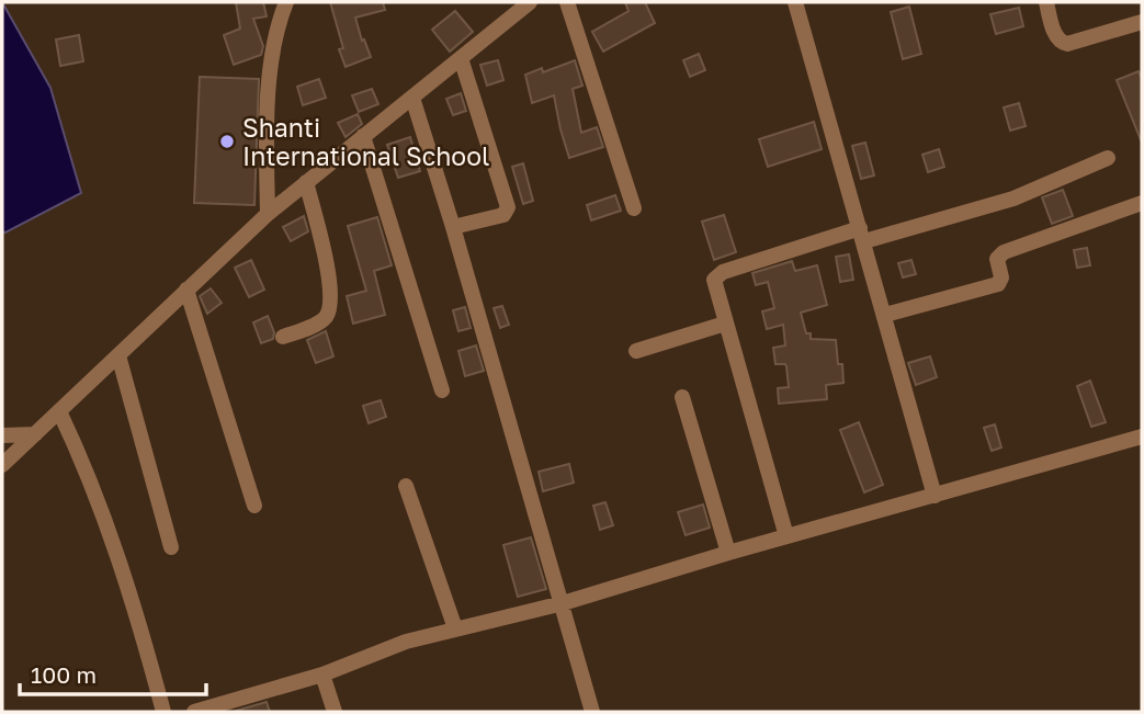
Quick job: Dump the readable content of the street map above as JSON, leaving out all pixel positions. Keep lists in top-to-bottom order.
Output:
{
  "places": ["Shanti International School"],
  "scale_bar": "100 m"
}
